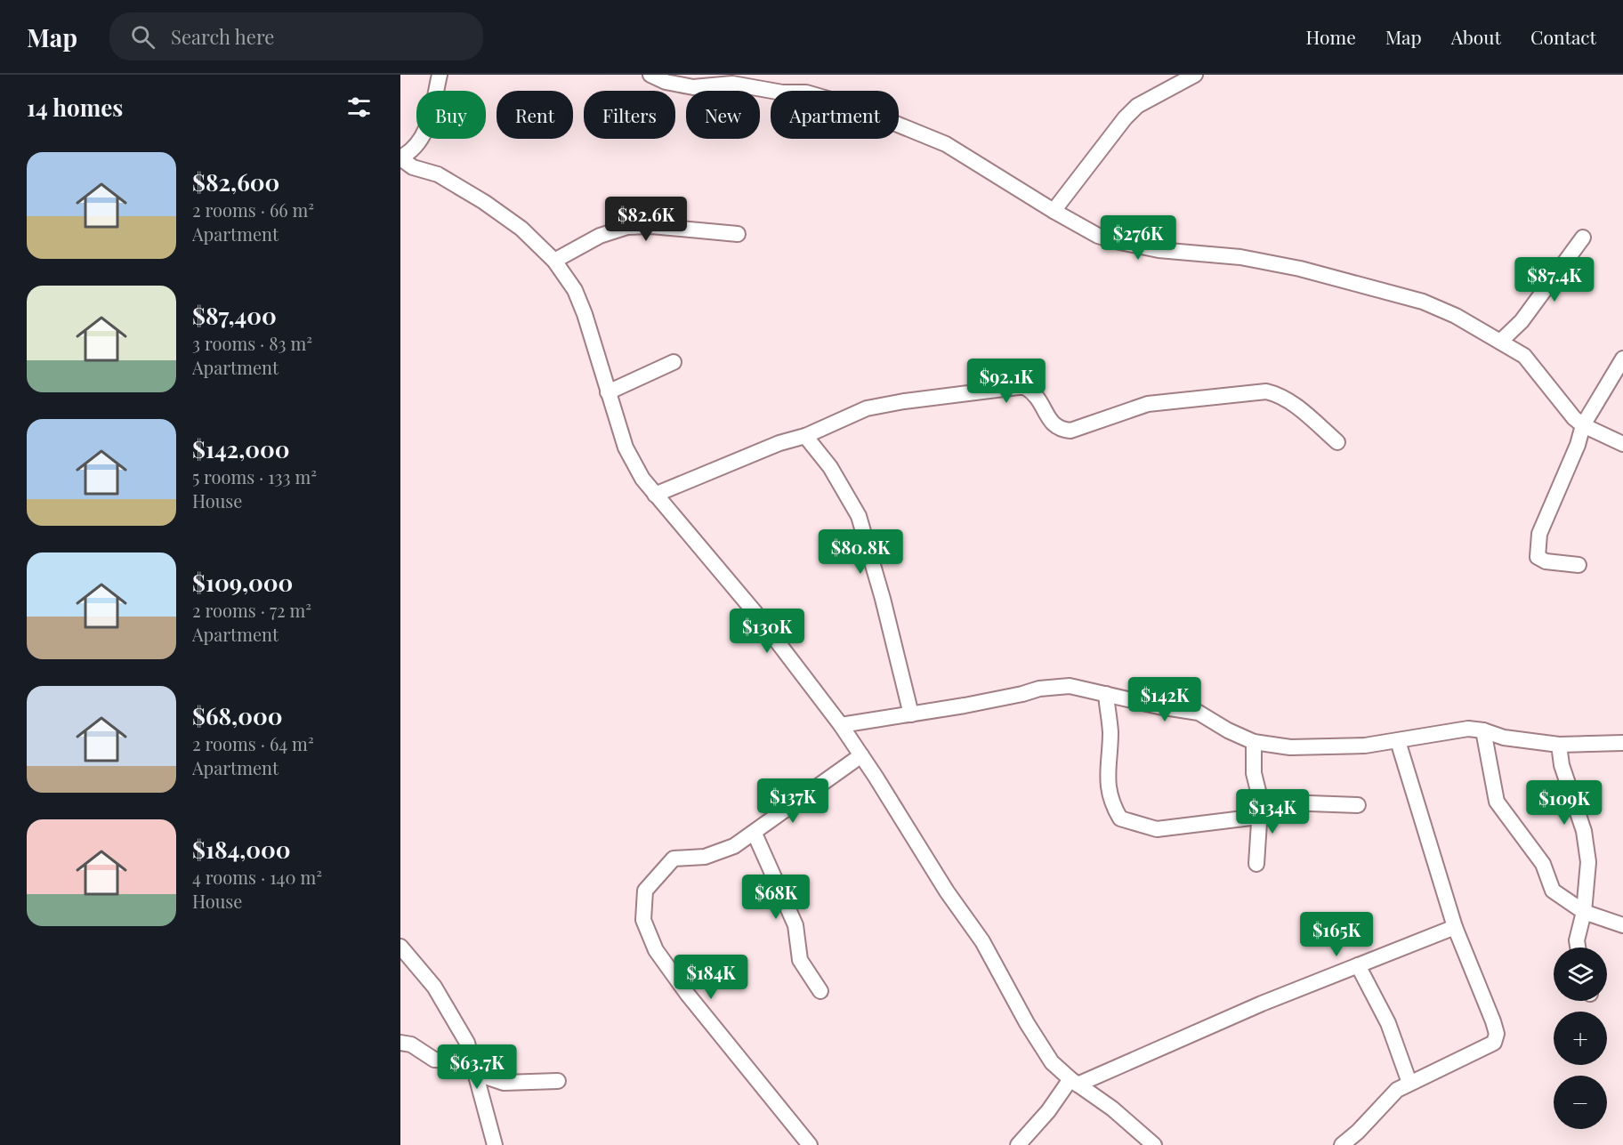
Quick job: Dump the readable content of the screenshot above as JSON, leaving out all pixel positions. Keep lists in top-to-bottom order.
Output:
{
  "page": {
    "header": "Map",
    "search": "Search here",
    "nav": [
      "Home",
      "Map",
      "About",
      "Contact"
    ],
    "heading": "14 homes",
    "chip": [
      "Buy",
      "Rent",
      "Filters",
      "New",
      "Apartment"
    ],
    "list": [
      {
        "name": "$82,600",
        "note": "2 rooms · 66 m² · Apartment"
      },
      {
        "name": "$87,400",
        "note": "3 rooms · 83 m² · Apartment"
      },
      {
        "name": "$142,000",
        "note": "5 rooms · 133 m² · House"
      },
      {
        "name": "$109,000",
        "note": "2 rooms · 72 m² · Apartment"
      },
      {
        "name": "$68,000",
        "note": "2 rooms · 64 m² · Apartment"
      },
      {
        "name": "$184,000",
        "note": "4 rooms · 140 m² · House"
      }
    ],
    "price": [
      "$82.6K",
      "$276K",
      "$87.4K",
      "$92.1K",
      "$80.8K",
      "$130K",
      "$142K",
      "$137K",
      "$109K",
      "$134K",
      "$68K",
      "$165K",
      "$184K",
      "$63.7K"
    ],
    "map_buttons": ["+", "−"]
  }
}
